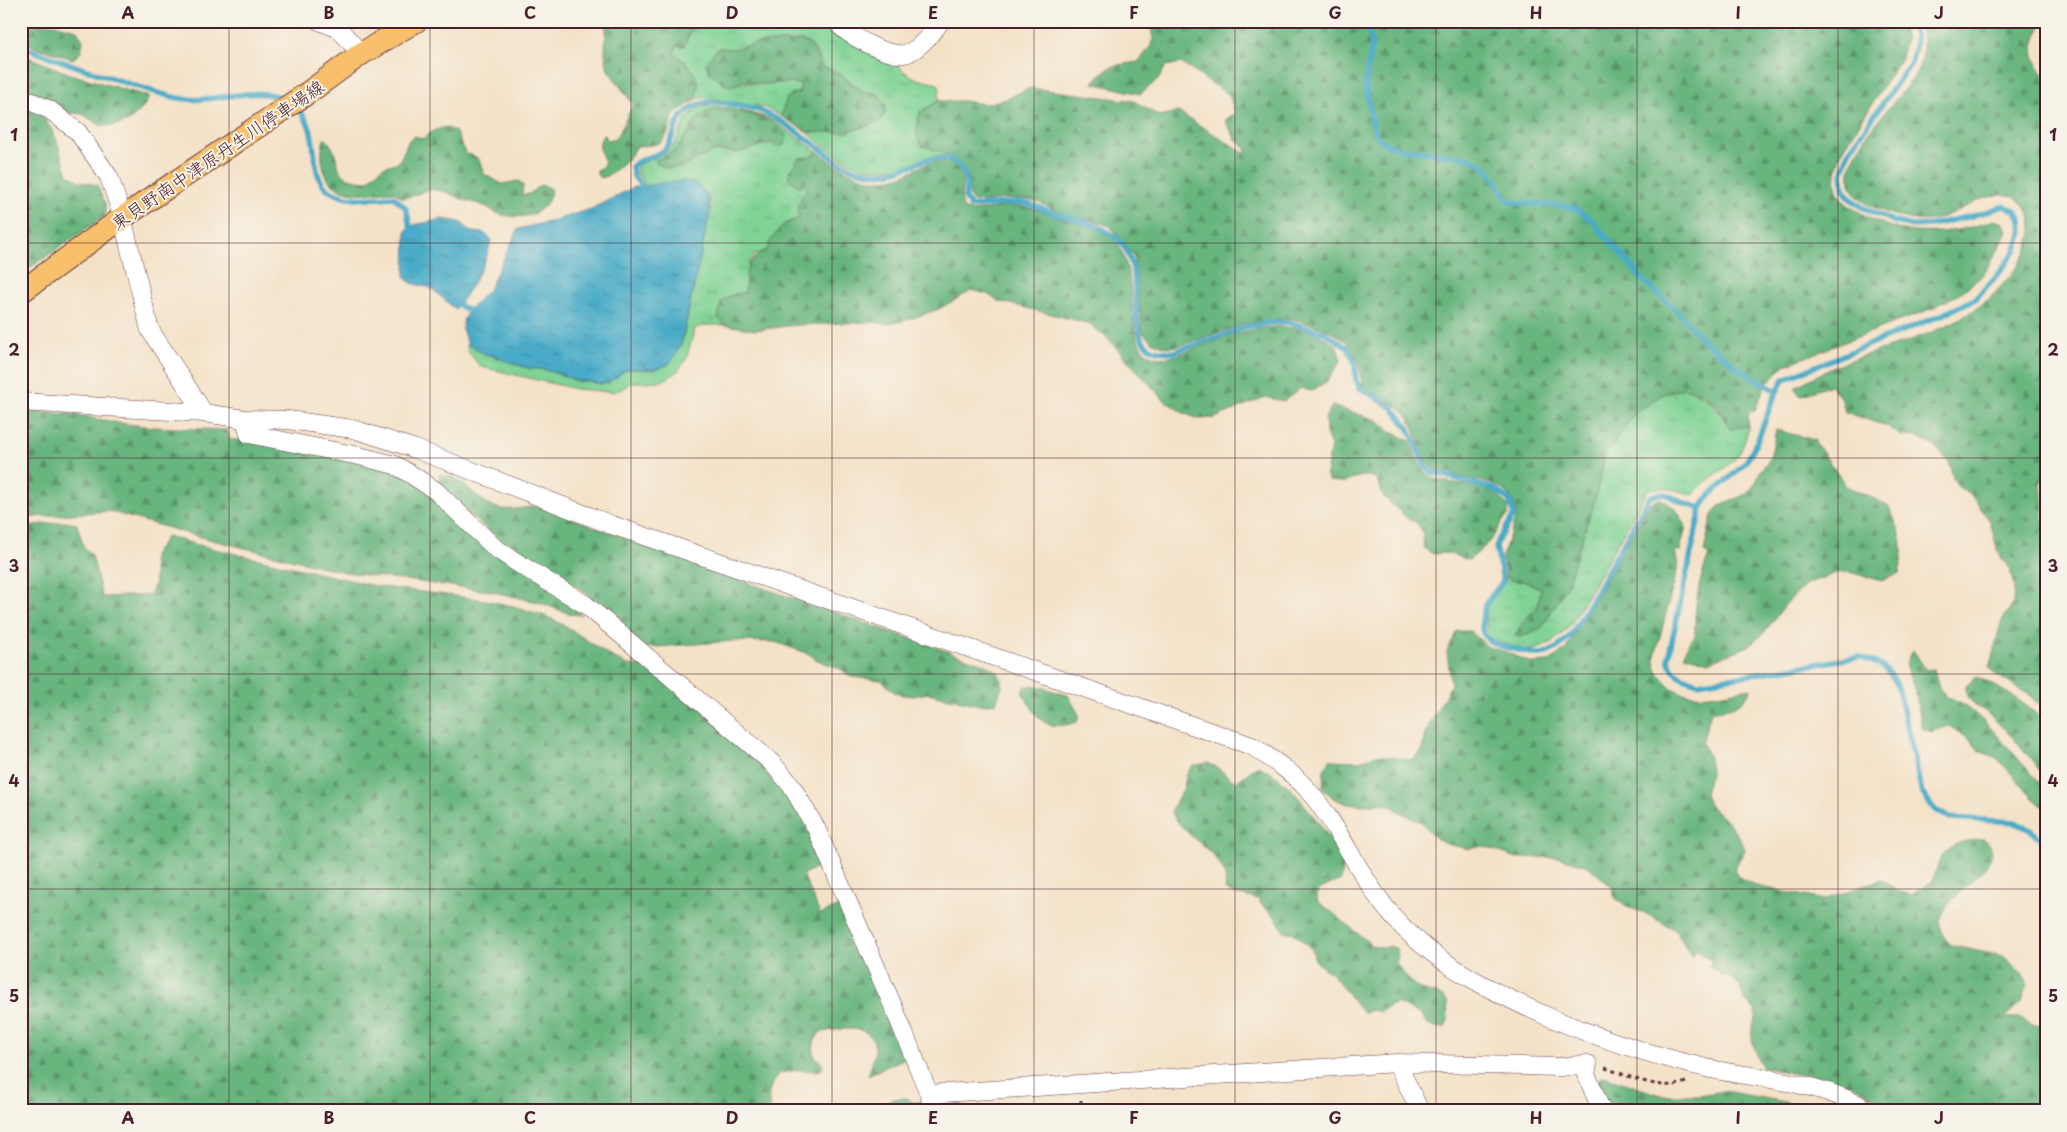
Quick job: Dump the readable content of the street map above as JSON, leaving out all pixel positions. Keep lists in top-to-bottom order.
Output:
{
  "streets": {
    "main road": ["東貝野南中津原丹生川停車場線"]
  },
  "grid": {
    "columns": [
      "A",
      "B",
      "C",
      "D",
      "E",
      "F",
      "G",
      "H",
      "I",
      "J"
    ],
    "rows": [
      "1",
      "2",
      "3",
      "4",
      "5"
    ]
  }
}
